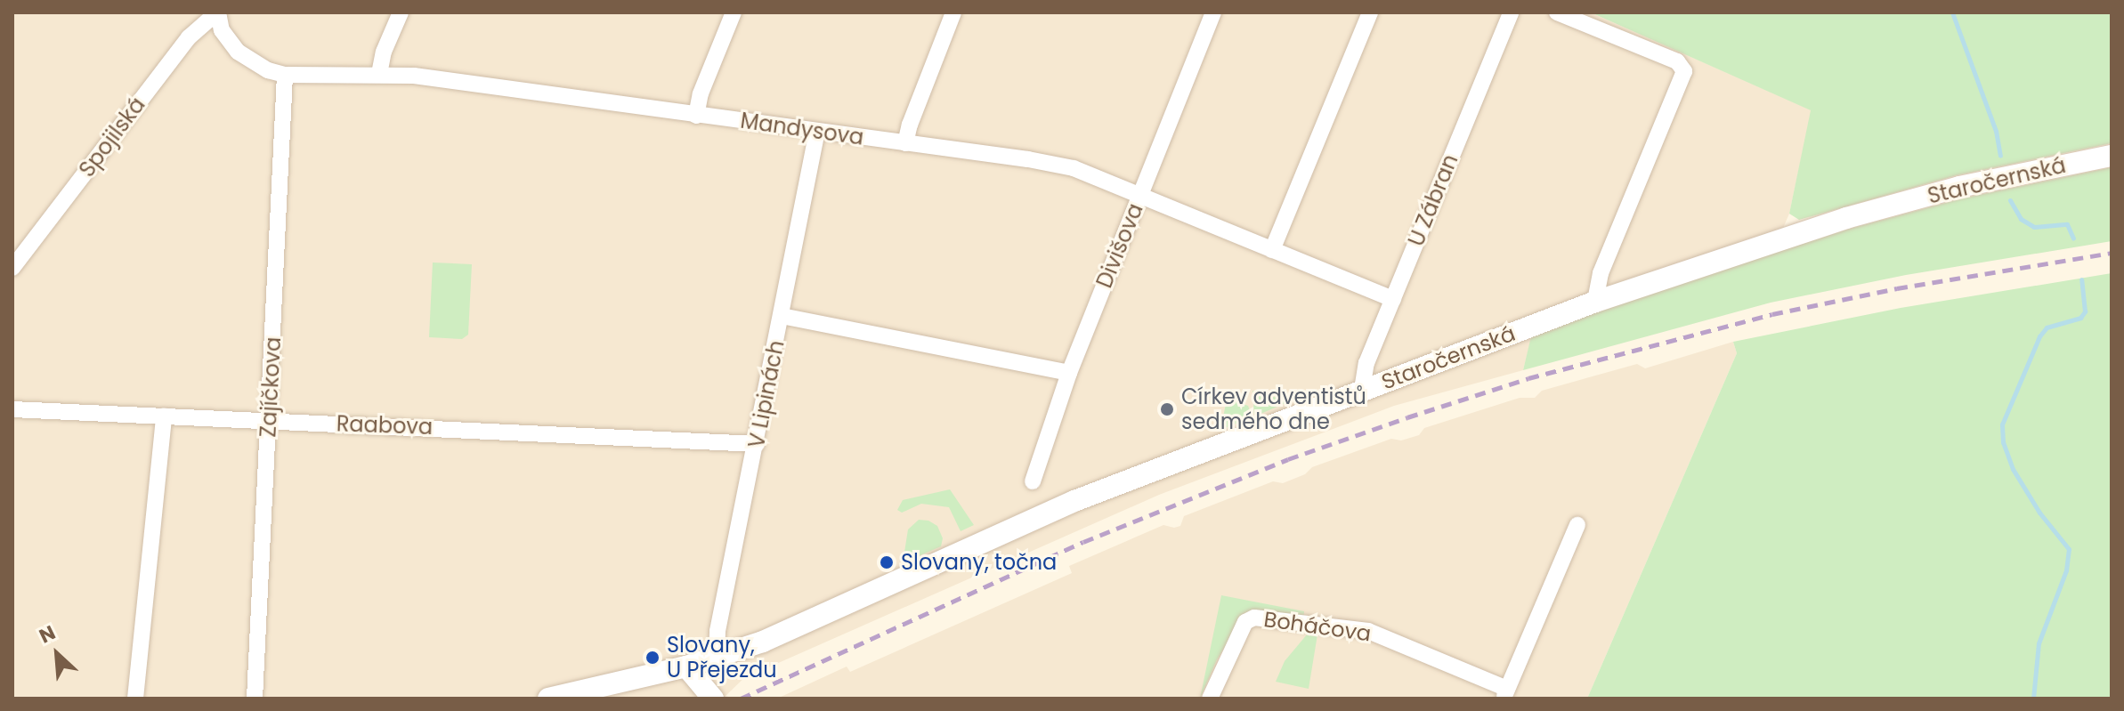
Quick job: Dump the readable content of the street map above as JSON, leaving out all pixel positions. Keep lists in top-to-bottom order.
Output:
{
  "streets": {
    "main road": ["Staročernská"],
    "street": [
      "Mandysova",
      "Spojilská",
      "U Zábran",
      "Divišova",
      "Zajíčkova",
      "V Lipinách",
      "Raabova",
      "Boháčova"
    ]
  },
  "crossings": [
    ["Mandysova", "Spojilská"],
    ["Mandysova", "U Zábran"],
    ["Mandysova", "Divišova"],
    ["Mandysova", "Zajíčkova"],
    ["Mandysova", "V Lipinách"],
    ["Staročernská", "U Zábran"],
    ["Staročernská", "V Lipinách"],
    ["Zajíčkova", "Raabova"],
    ["V Lipinách", "Raabova"]
  ],
  "places": ["Církev adventistů sedmého dne", "Slovany, točna", "Slovany, U Přejezdu"],
  "north": "top left"
}
